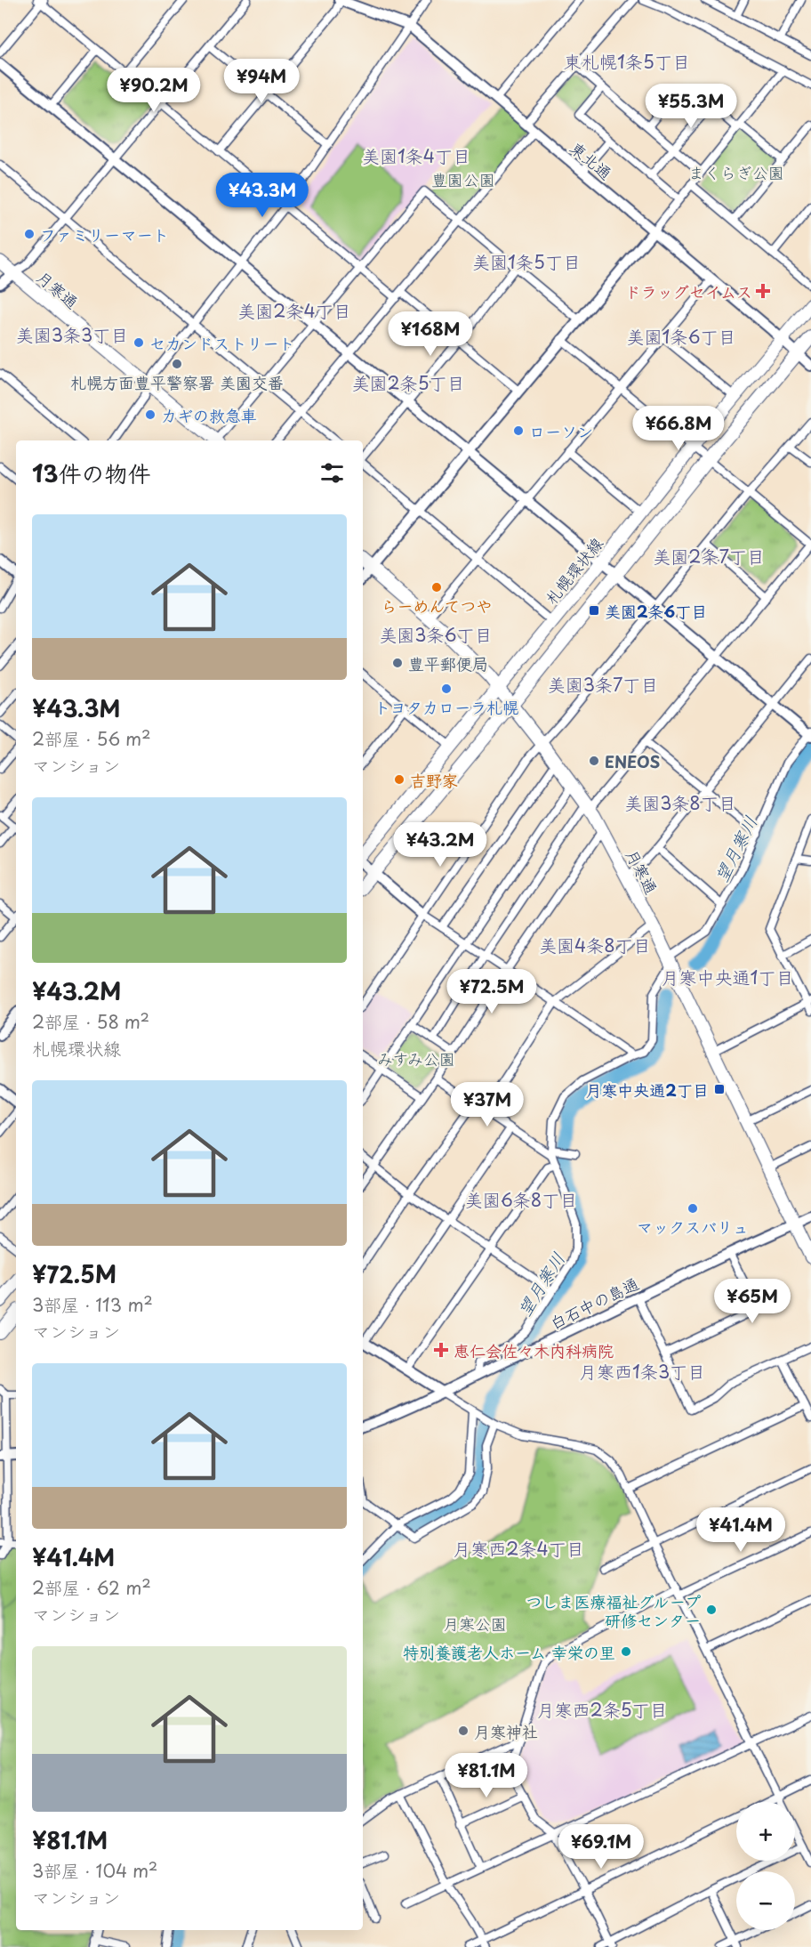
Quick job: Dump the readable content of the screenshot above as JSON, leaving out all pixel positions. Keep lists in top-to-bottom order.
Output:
{
  "streets": {
    "main road": ["月寒通", "札幌環状線"],
    "street": ["東北通", "白石中の島通"]
  },
  "crossings": [
    ["東北通", "札幌環状線"],
    ["月寒通", "札幌環状線"],
    ["月寒通", "白石中の島通"]
  ],
  "districts": [
    "東札幌1条5丁目",
    "美園1条4丁目",
    "美園1条5丁目",
    "美園2条4丁目",
    "美園3条3丁目",
    "美園1条6丁目",
    "美園2条5丁目",
    "美園2条7丁目",
    "美園3条6丁目",
    "美園3条7丁目",
    "美園3条8丁目",
    "美園4条8丁目",
    "月寒中央通1丁目",
    "美園6条8丁目",
    "月寒西1条3丁目",
    "月寒西2条4丁目",
    "月寒西2条5丁目"
  ],
  "water": ["望月寒川"],
  "parks": [
    "まくらぎ公園",
    "豊園公園",
    "みすみ公園",
    "月寒公園"
  ],
  "places": {
    "other": [
      "ファミリーマート",
      "セカンドストリート",
      "札幌方面豊平警察署 美園交番",
      "カギの救急車",
      "ローソン",
      "らーめんてつや",
      "豊平郵便局",
      "トヨタカローラ札幌",
      "ENEOS",
      "吉野家",
      "マックスバリュ",
      "つしま医療福祉グループ 研修センター",
      "特別養護老人ホーム 幸栄の里",
      "月寒神社"
    ],
    "health": ["ドラッグセイムス", "恵仁会佐々木内科病院"],
    "transit": ["美園2条6丁目", "月寒中央通2丁目"]
  },
  "page": {
    "price": [
      "¥94M",
      "¥90.2M",
      "¥55.3M",
      "¥43.3M",
      "¥168M",
      "¥66.8M",
      "¥43.2M",
      "¥72.5M",
      "¥37M",
      "¥65M",
      "¥41.4M",
      "¥81.1M",
      "¥69.1M"
    ],
    "heading": "13件の物件",
    "list": [
      {
        "name": "¥43.3M",
        "note": "2部屋 · 56 m² · マンション"
      },
      {
        "name": "¥43.2M",
        "note": "2部屋 · 58 m² · 札幌環状線"
      },
      {
        "name": "¥72.5M",
        "note": "3部屋 · 113 m² · マンション"
      },
      {
        "name": "¥41.4M",
        "note": "2部屋 · 62 m² · マンション"
      },
      {
        "name": "¥81.1M",
        "note": "3部屋 · 104 m² · マンション"
      }
    ],
    "map_buttons": ["+", "−"]
  }
}
